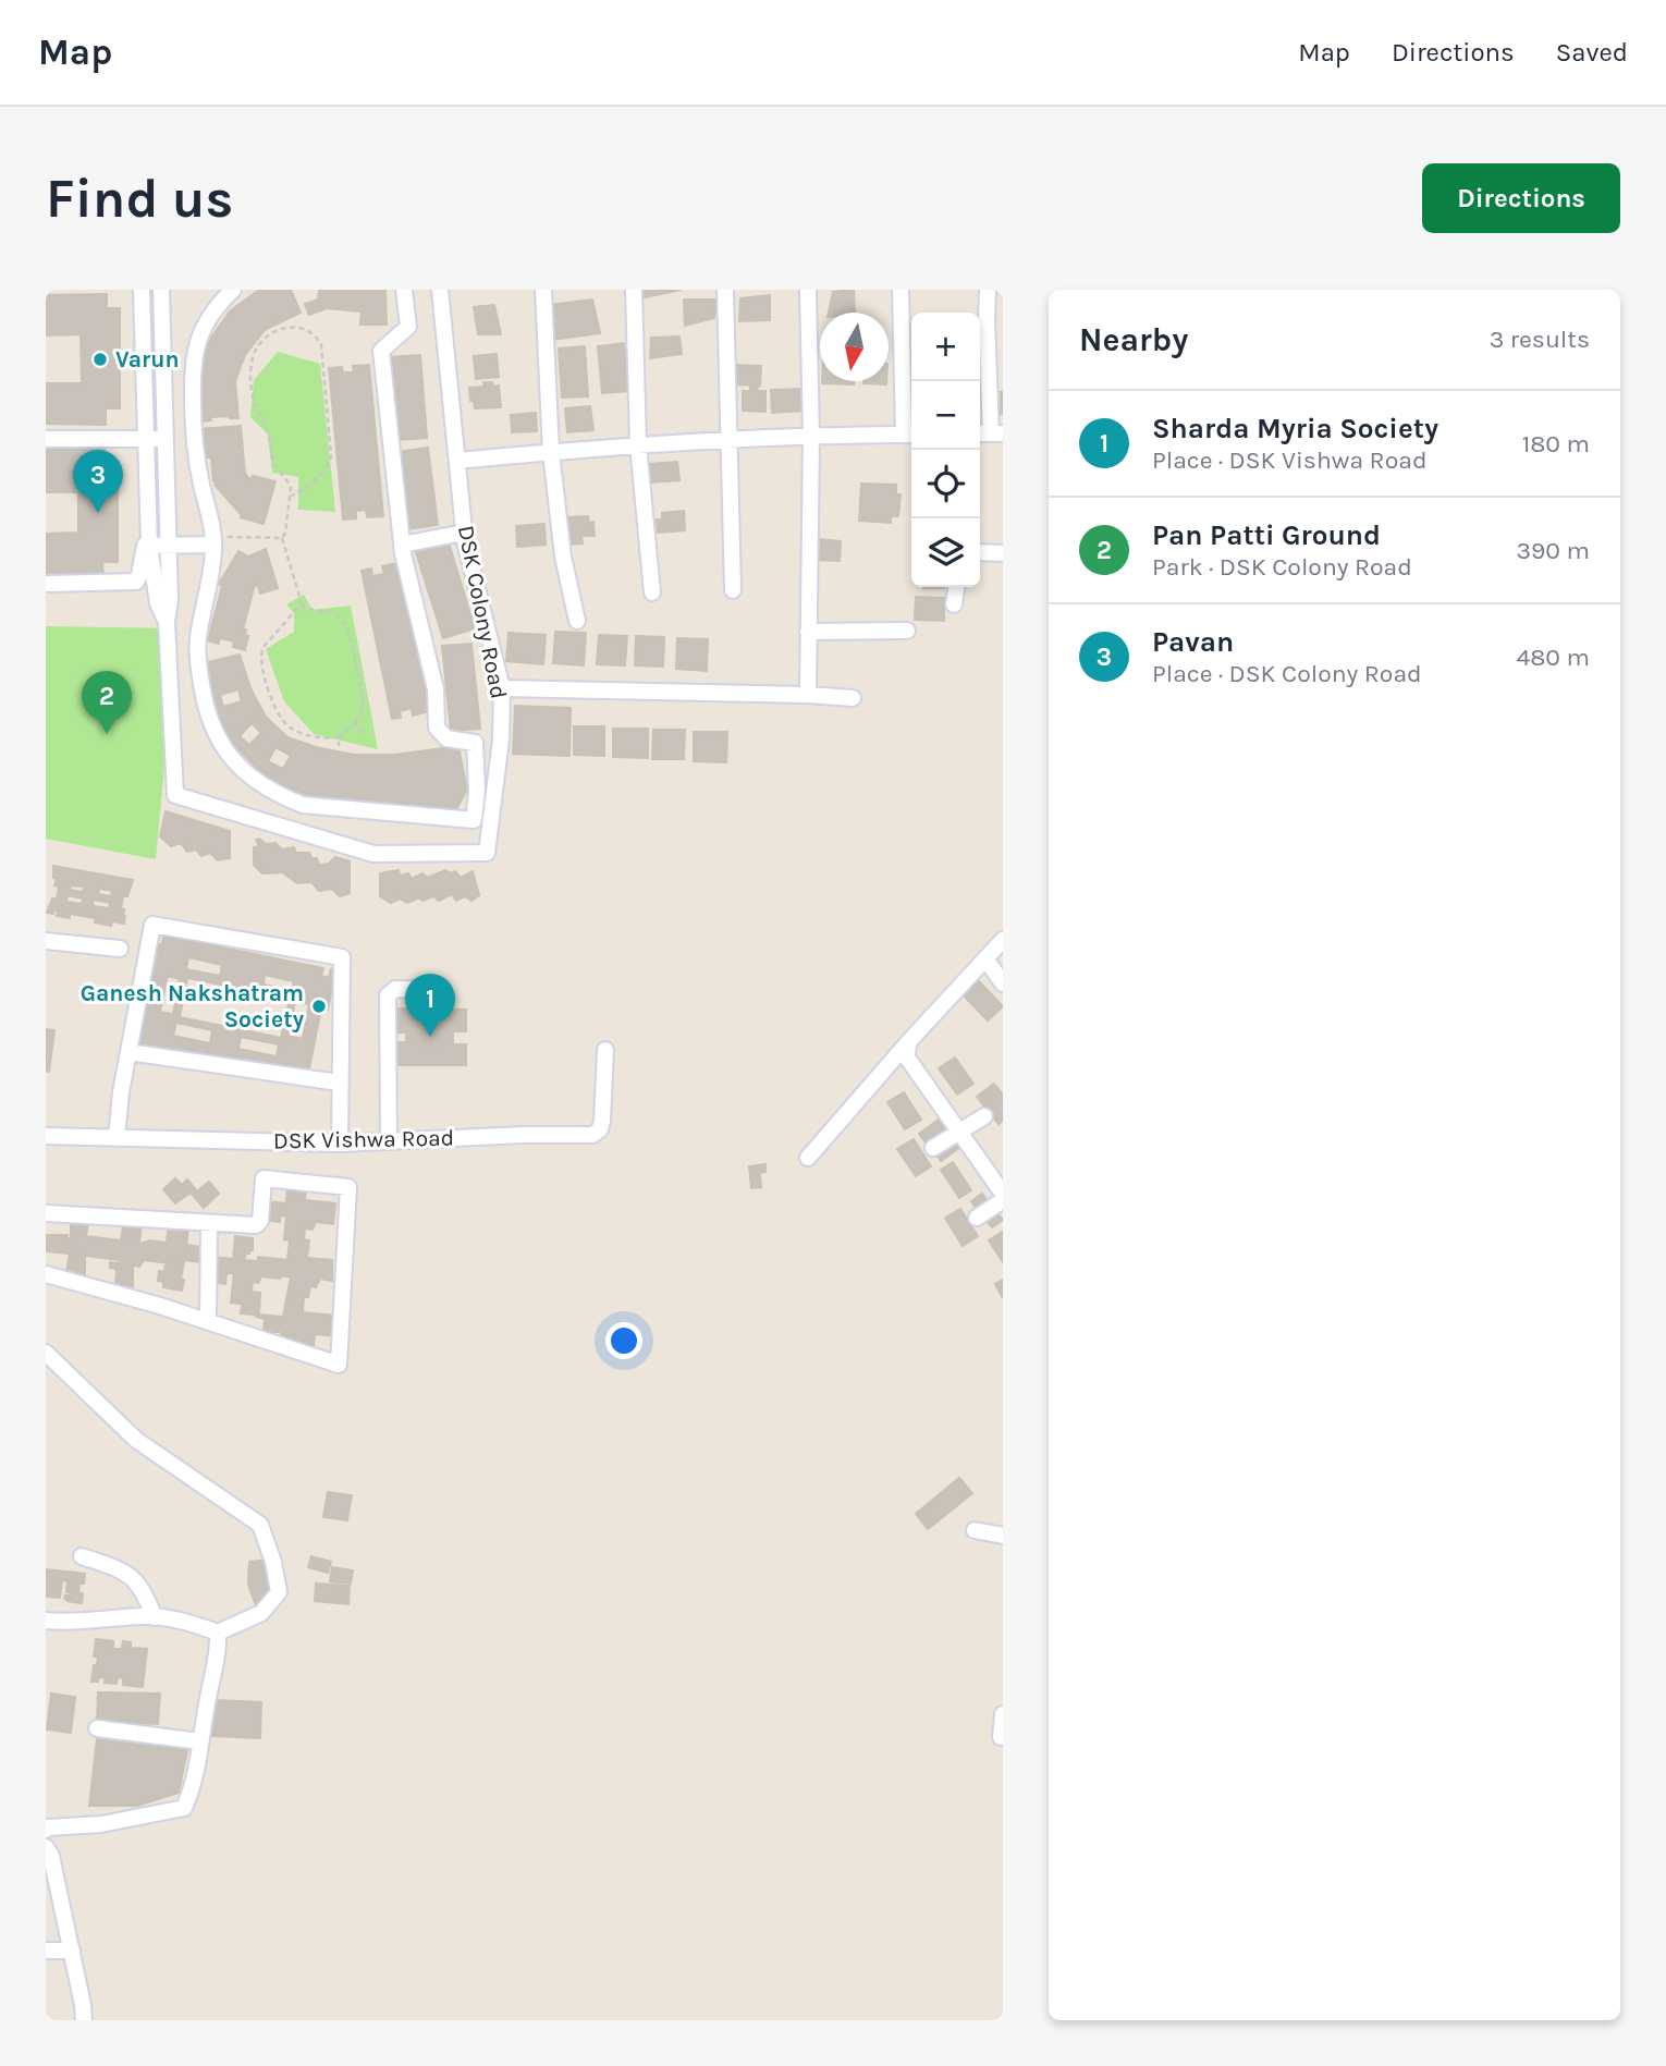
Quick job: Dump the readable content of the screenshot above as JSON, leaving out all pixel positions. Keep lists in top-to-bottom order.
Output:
{
  "streets": {
    "street": ["DSK Colony Road", "DSK Vishwa Road"]
  },
  "places": ["Varun", "Ganesh Nakshatram Society"],
  "north": "bottom",
  "page": {
    "header": "Map",
    "nav": ["Map", "Directions", "Saved"],
    "buttons": "Directions",
    "title": "Find us",
    "heading": ["Nearby", "3 results"],
    "map_buttons": ["+", "−"],
    "list": [
      {
        "mark": "1",
        "name": "Sharda Myria Society",
        "note": "Place · DSK Vishwa Road",
        "value": "180 m"
      },
      {
        "mark": "2",
        "name": "Pan Patti Ground",
        "note": "Park · DSK Colony Road",
        "value": "390 m"
      },
      {
        "mark": "3",
        "name": "Pavan",
        "note": "Place · DSK Colony Road",
        "value": "480 m"
      }
    ],
    "pins": ["3", "2", "1"]
  }
}
